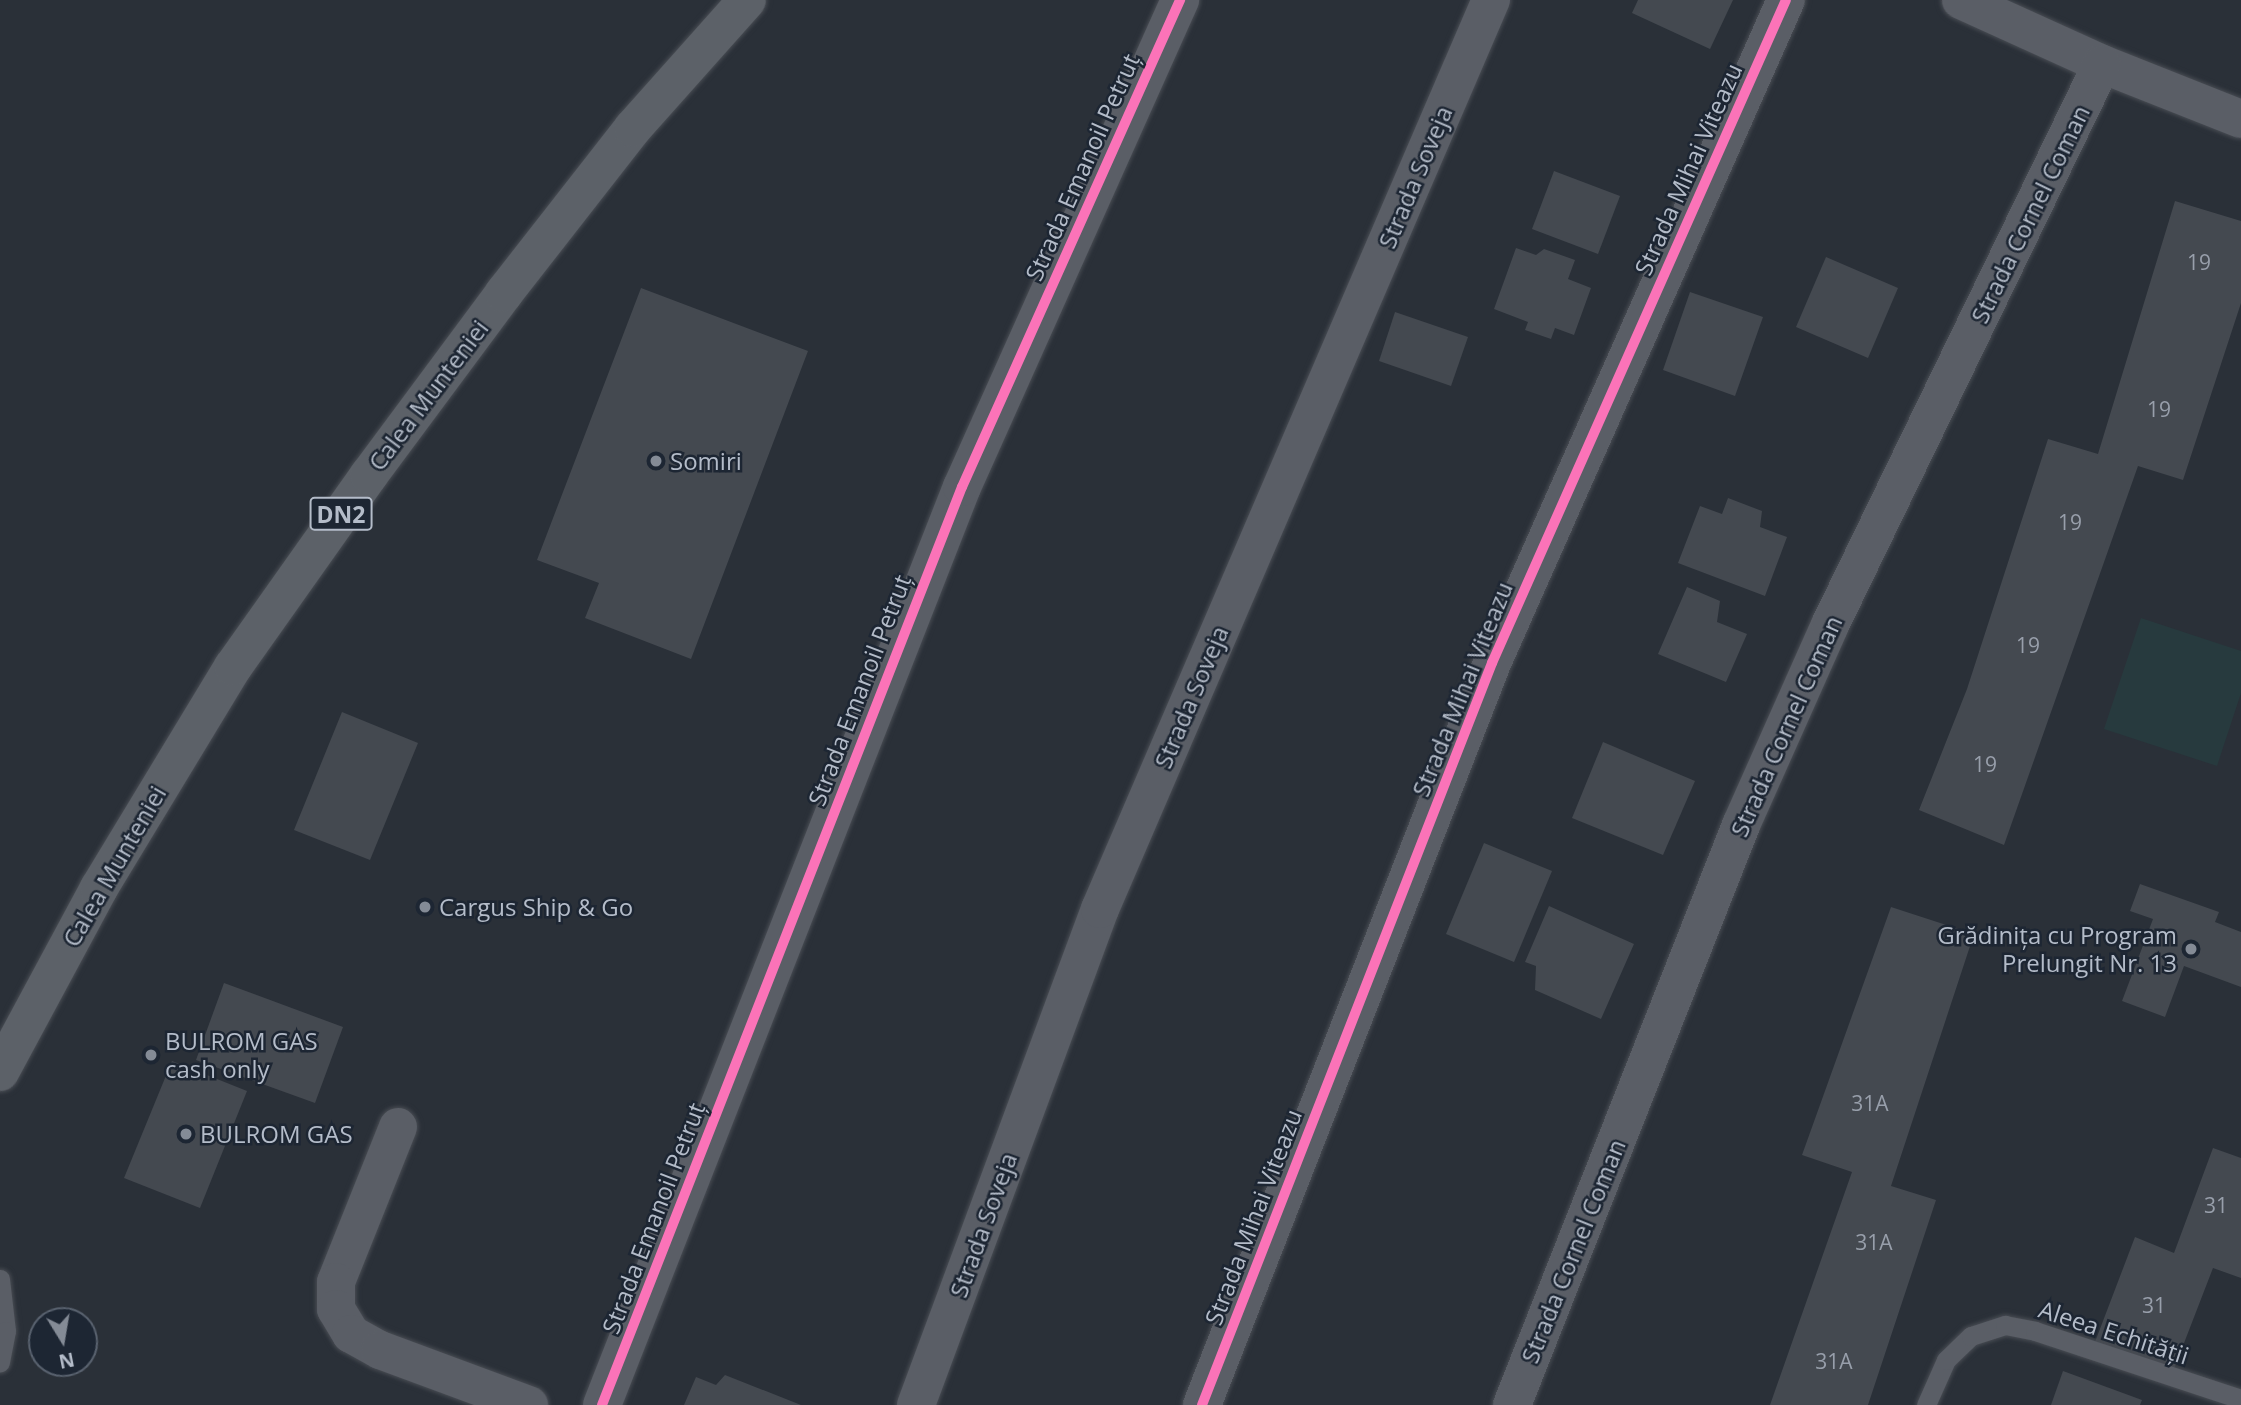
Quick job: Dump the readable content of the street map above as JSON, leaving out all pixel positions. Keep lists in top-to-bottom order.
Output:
{
  "streets": {
    "main road": ["Calea Munteniei", "DN2"],
    "street": [
      "Strada Emanoil Petruț",
      "Strada Mihai Viteazu",
      "Strada Soveja",
      "Strada Cornel Coman"
    ],
    "lane": ["Aleea Echității"]
  },
  "places": [
    "Somiri",
    "Cargus Ship & Go",
    "Grădinița cu Program Prelungit Nr. 13",
    "BULROM GAS cash only",
    "BULROM GAS"
  ],
  "house_numbers": [
    "19",
    "19",
    "19",
    "19",
    "19",
    "31A",
    "31",
    "31A",
    "31",
    "31A"
  ],
  "north": "bottom"
}
